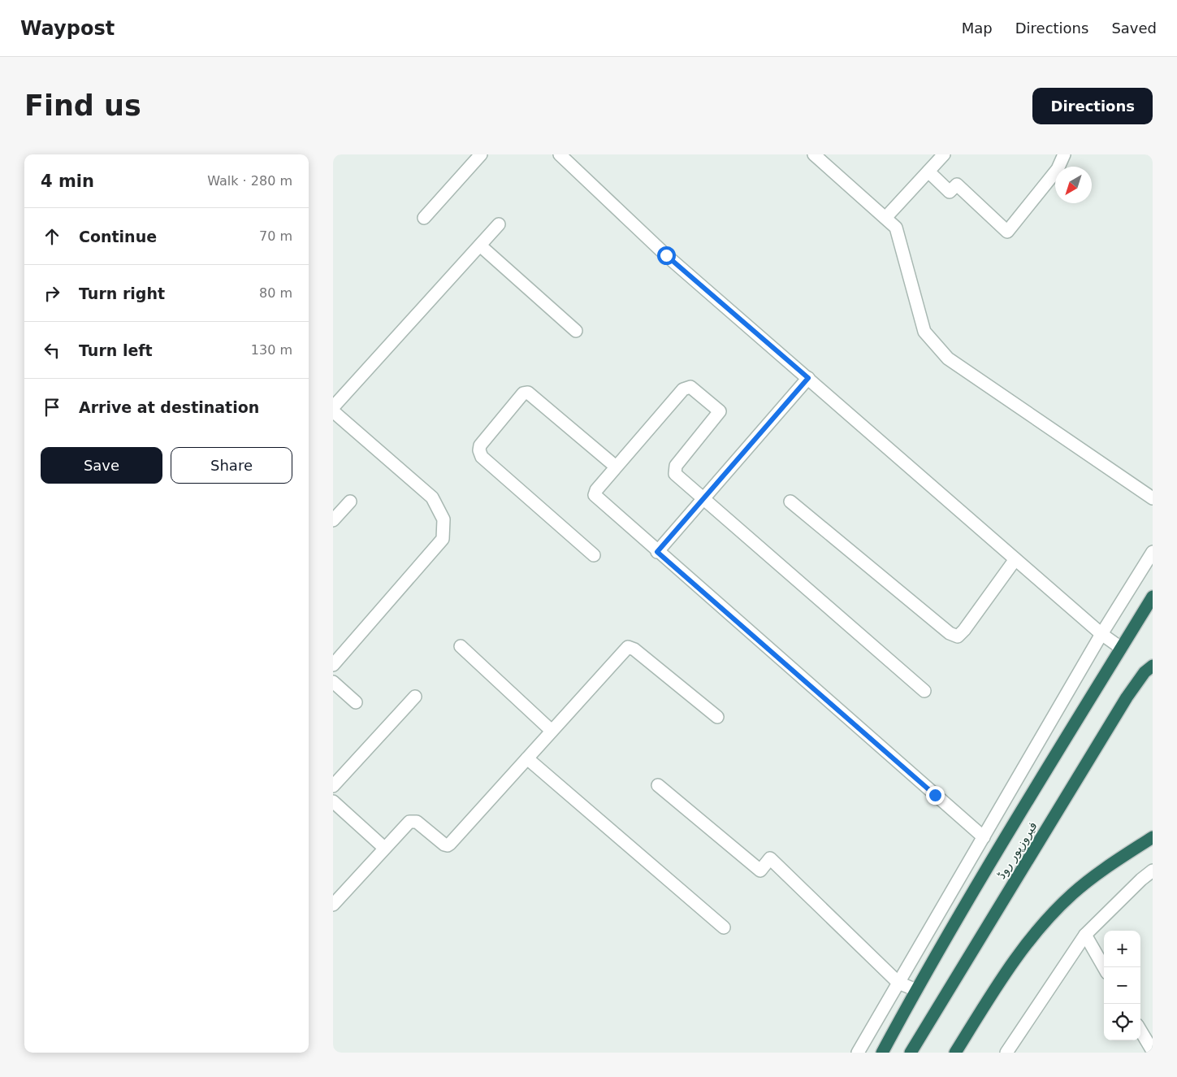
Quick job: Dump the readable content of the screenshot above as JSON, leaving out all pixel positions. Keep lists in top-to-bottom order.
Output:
{
  "streets": {
    "highway": ["فیروزپور روڈ"]
  },
  "north": "bottom left",
  "page": {
    "header": "Waypost",
    "nav": ["Map", "Directions", "Saved"],
    "buttons": [
      "Directions",
      ["Save", "Share"]
    ],
    "title": "Find us",
    "heading": ["4 min", "Walk · 280 m"],
    "list": [
      ["Continue", "70 m"],
      ["Turn right", "80 m"],
      ["Turn left", "130 m"],
      "Arrive at destination"
    ],
    "map_buttons": ["+", "−"]
  }
}
